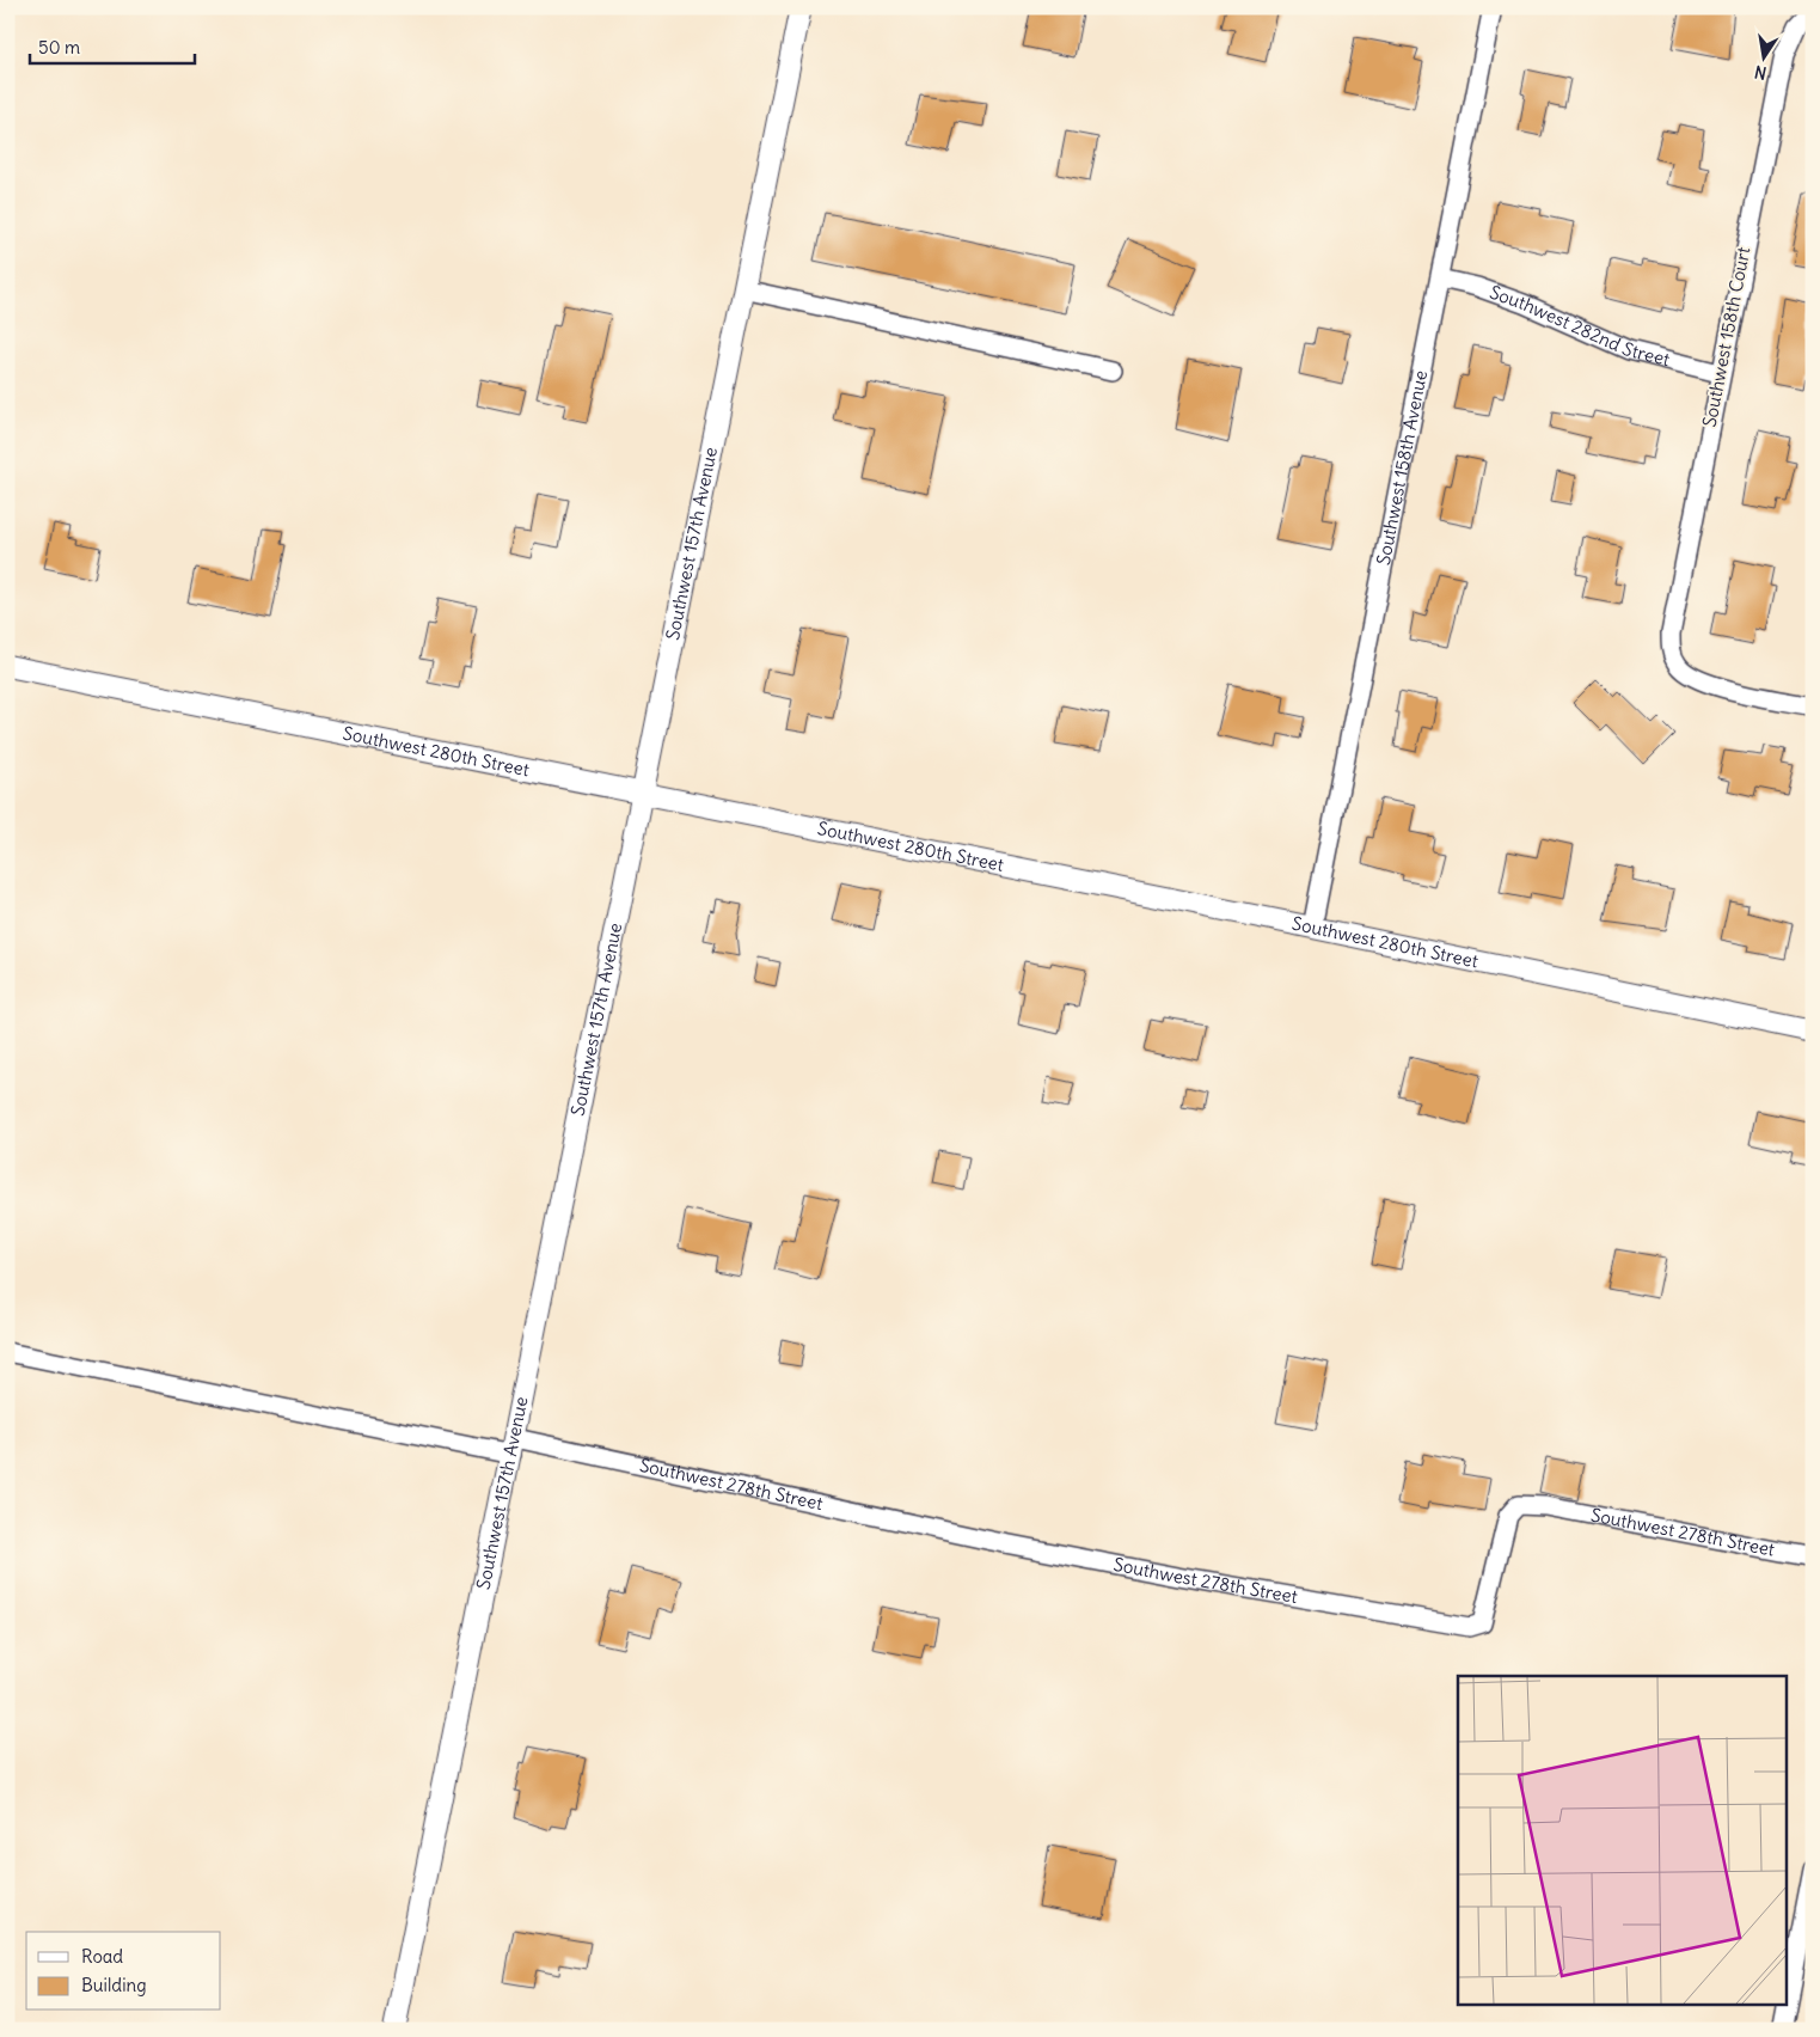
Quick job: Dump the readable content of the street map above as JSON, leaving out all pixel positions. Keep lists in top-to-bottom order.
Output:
{
  "streets": {
    "street": [
      "Southwest 282nd Street",
      "Southwest 158th Court",
      "Southwest 158th Avenue",
      "Southwest 157th Avenue",
      "Southwest 280th Street",
      "Southwest 278th Street"
    ]
  },
  "crossings": [
    ["Southwest 282nd Street", "Southwest 158th Court"],
    ["Southwest 282nd Street", "Southwest 158th Avenue"],
    ["Southwest 158th Avenue", "Southwest 280th Street"],
    ["Southwest 157th Avenue", "Southwest 280th Street"],
    ["Southwest 157th Avenue", "Southwest 278th Street"]
  ],
  "legend": ["Road", "Building"],
  "scale_bar": "50 m",
  "north": "bottom"
}
